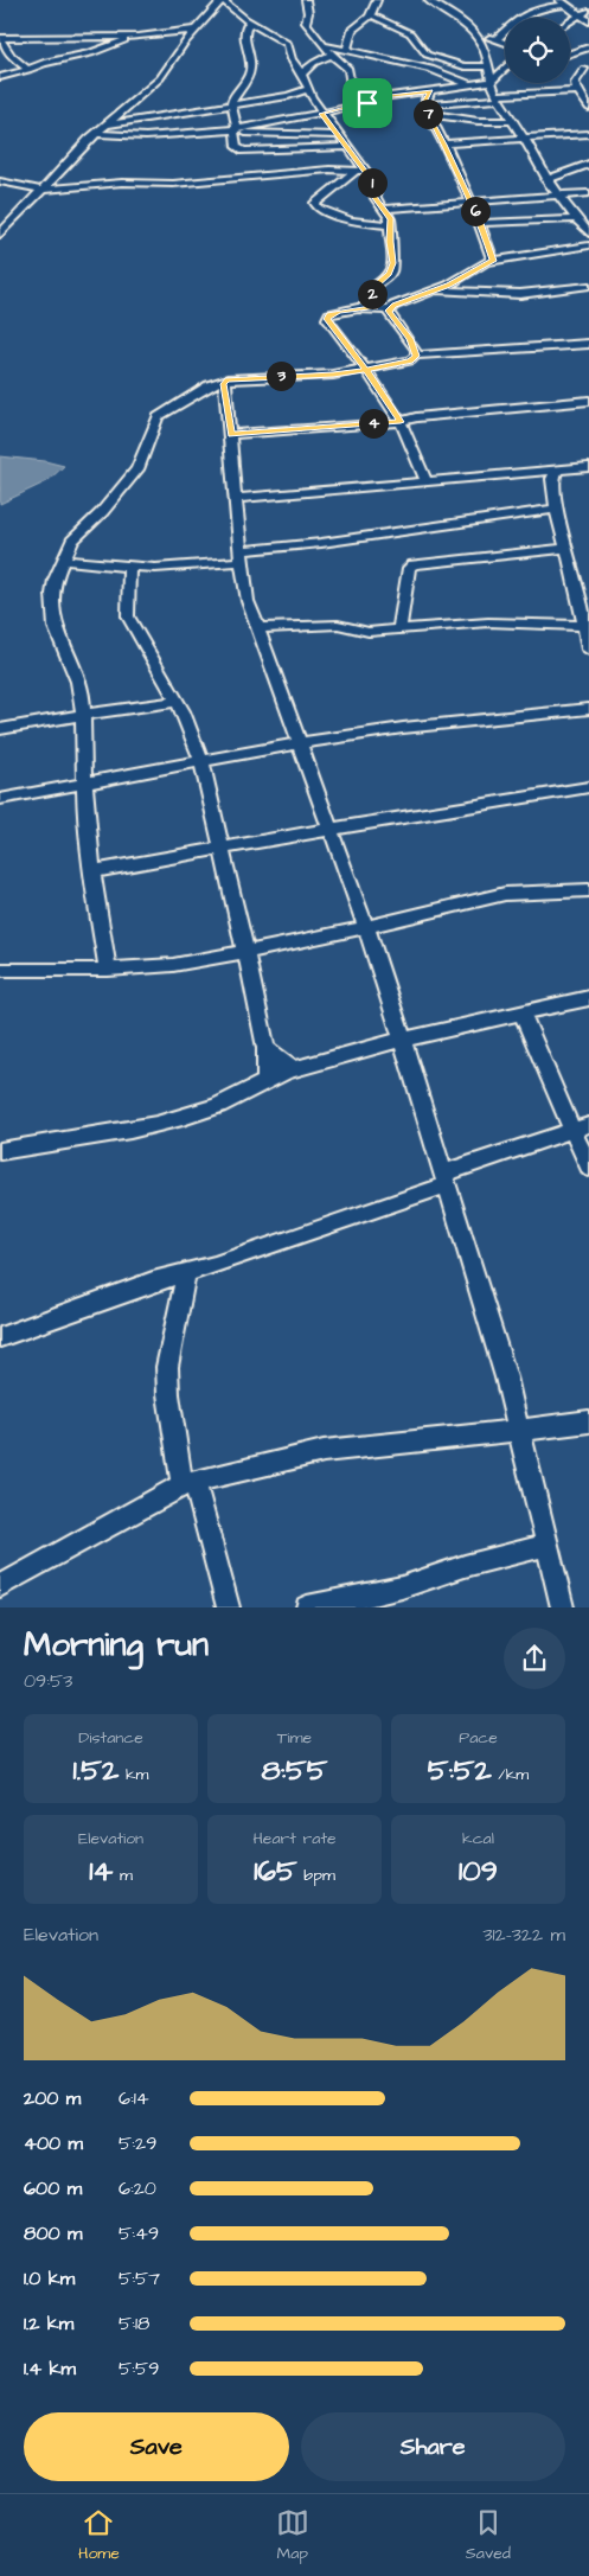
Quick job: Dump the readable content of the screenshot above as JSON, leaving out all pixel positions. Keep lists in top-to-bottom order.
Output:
{
  "page": {
    "pins": [
      "7",
      "1",
      "6",
      "2",
      "3",
      "4"
    ],
    "heading": ["Morning run", "09:53"],
    "stats": [
      ["Distance", "1.52 km"],
      ["Time", "8:55"],
      ["Pace", "5:52 /km"],
      ["Elevation", "14 m"],
      ["Heart rate", "165 bpm"],
      ["kcal", "109"]
    ],
    "chart": ["Elevation", "312–322 m"],
    "list": [
      {
        "name": "200 m",
        "note": "6:14"
      },
      {
        "name": "400 m",
        "note": "5:29"
      },
      {
        "name": "600 m",
        "note": "6:20"
      },
      {
        "name": "800 m",
        "note": "5:49"
      },
      {
        "name": "1.0 km",
        "note": "5:57"
      },
      {
        "name": "1.2 km",
        "note": "5:18"
      },
      {
        "name": "1.4 km",
        "note": "5:59"
      }
    ],
    "buttons": ["Save", "Share"],
    "tabs": ["Home", "Map", "Saved"]
  }
}
